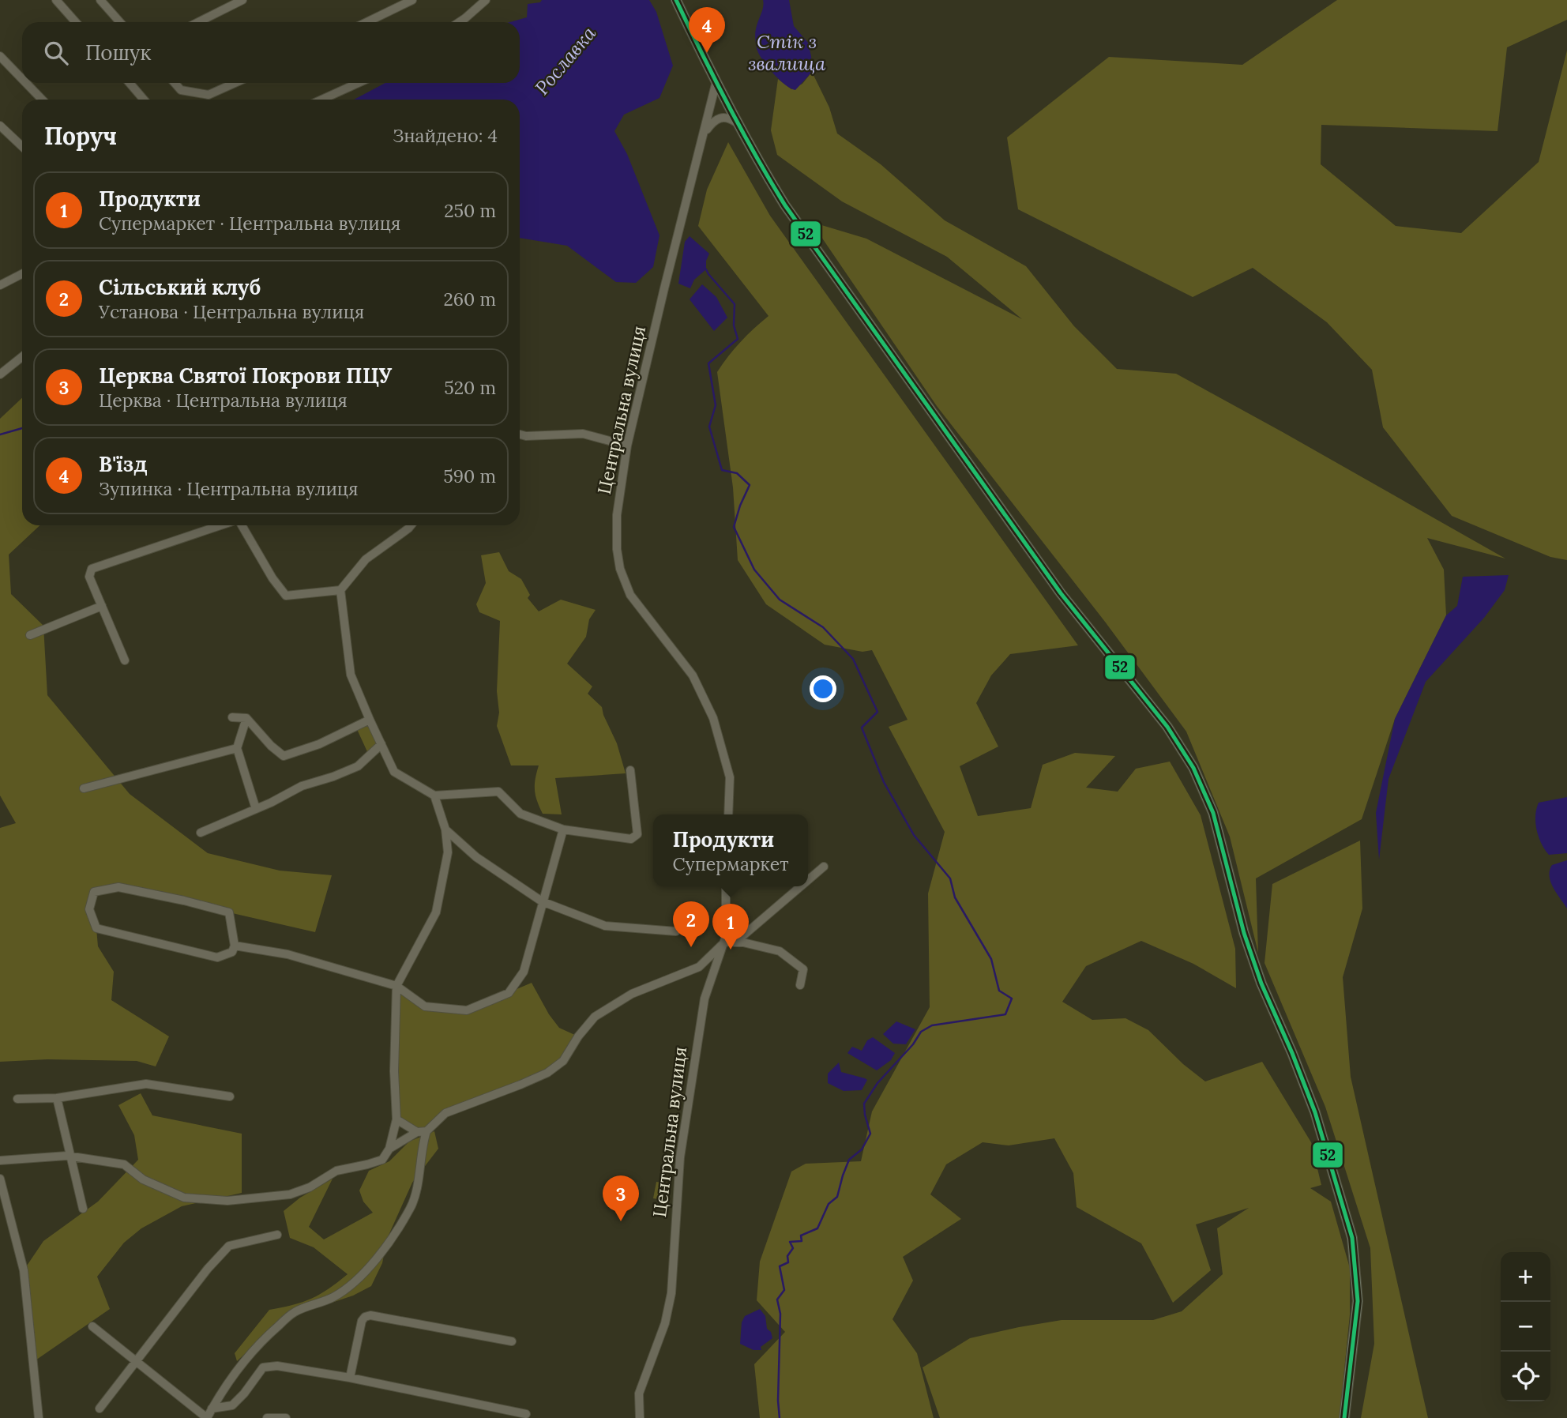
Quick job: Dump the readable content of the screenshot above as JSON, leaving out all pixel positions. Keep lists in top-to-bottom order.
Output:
{
  "streets": {
    "street": ["Центральна вулиця"]
  },
  "water": ["Стік з звалища", "Рославка"],
  "lines": ["transit line 52"],
  "page": {
    "pins": [
      "4",
      "2",
      "1",
      "3"
    ],
    "search": "Пошук",
    "heading": ["Поруч", "Знайдено: 4"],
    "list": [
      {
        "mark": "1",
        "name": "Продукти",
        "note": "Супермаркет · Центральна вулиця",
        "value": "250 m"
      },
      {
        "mark": "2",
        "name": "Сільський клуб",
        "note": "Установа · Центральна вулиця",
        "value": "260 m"
      },
      {
        "mark": "3",
        "name": "Церква Святої Покрови ПЦУ",
        "note": "Церква · Центральна вулиця",
        "value": "520 m"
      },
      {
        "mark": "4",
        "name": "В'їзд",
        "note": "Зупинка · Центральна вулиця",
        "value": "590 m"
      }
    ],
    "popup": ["Продукти", "Супермаркет"],
    "map_buttons": ["+", "−"]
  }
}
